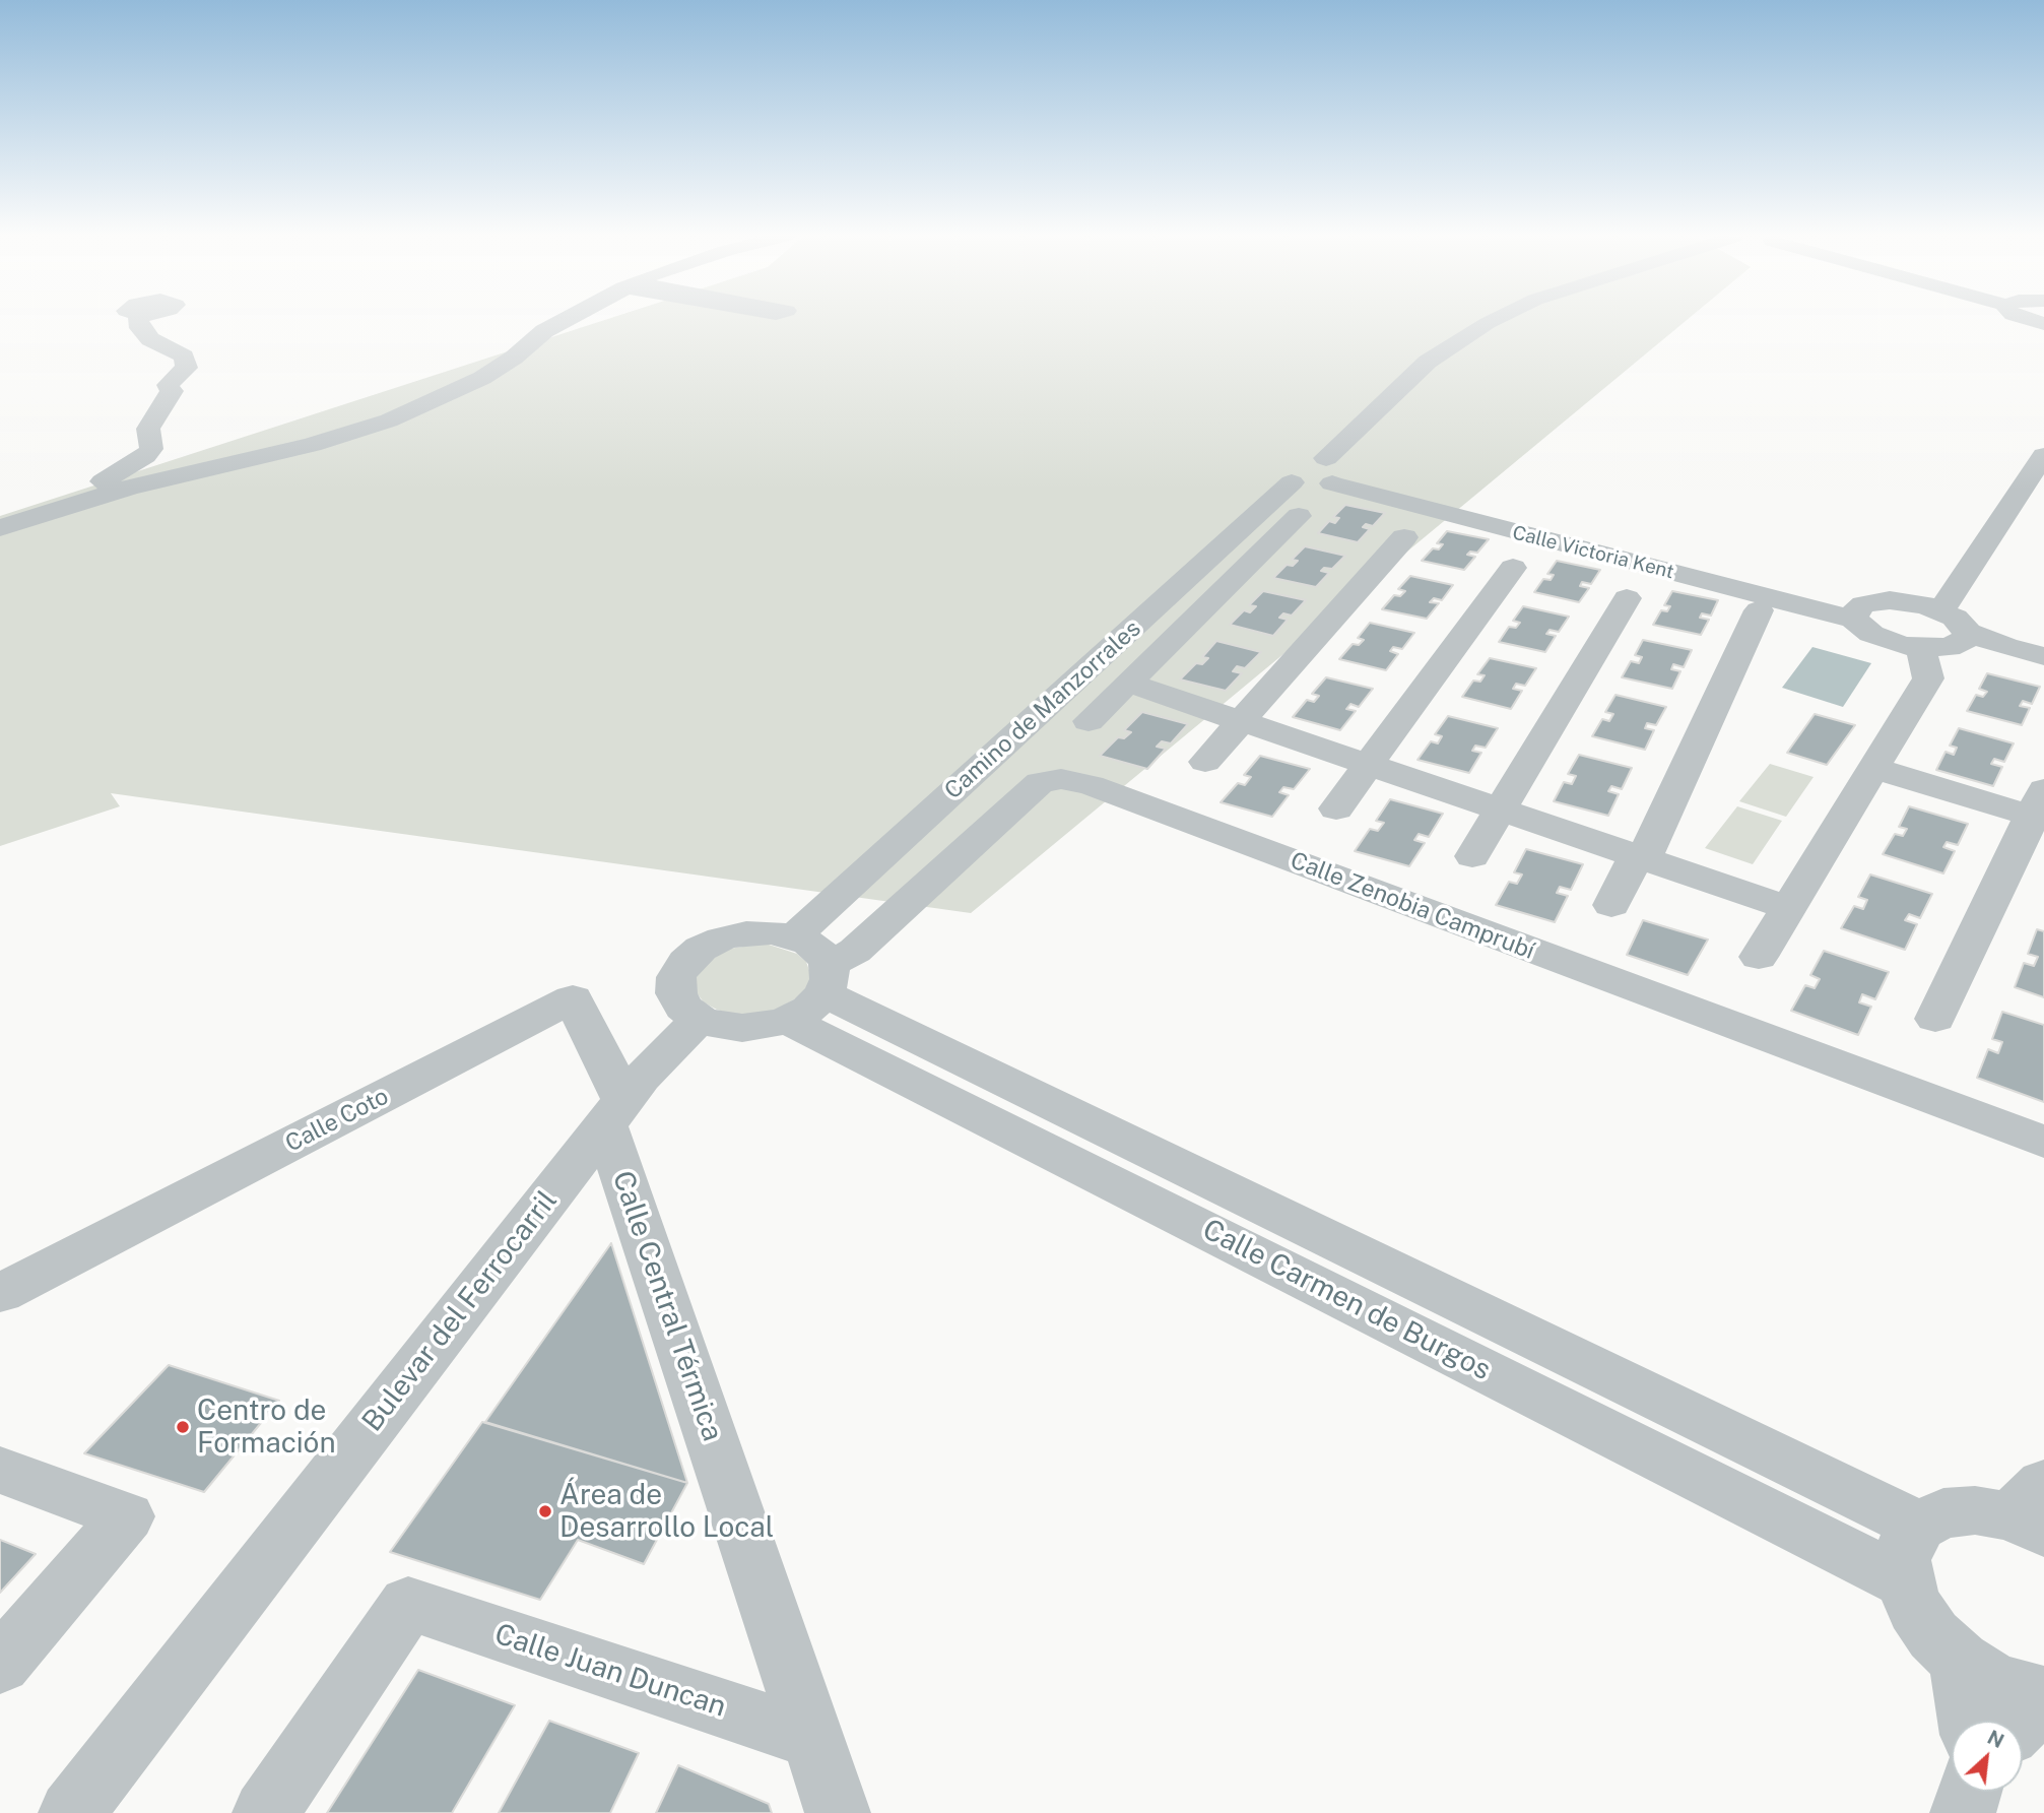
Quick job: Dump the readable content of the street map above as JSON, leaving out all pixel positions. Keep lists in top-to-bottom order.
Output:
{
  "streets": {
    "street": [
      "Calle Victoria Kent",
      "Camino de Manzorrales",
      "Calle Zenobia Camprubí",
      "Calle Coto",
      "Calle Carmen de Burgos",
      "Calle Central Térmica",
      "Bulevar del Ferrocarril",
      "Calle Juan Duncan"
    ]
  },
  "crossings": [
    ["Calle Victoria Kent", "Camino de Manzorrales"],
    ["Camino de Manzorrales", "Calle Zenobia Camprubí"],
    ["Camino de Manzorrales", "Calle Carmen de Burgos"],
    ["Camino de Manzorrales", "Bulevar del Ferrocarril"],
    ["Calle Zenobia Camprubí", "Calle Carmen de Burgos"],
    ["Calle Zenobia Camprubí", "Bulevar del Ferrocarril"],
    ["Calle Coto", "Calle Central Térmica"],
    ["Calle Coto", "Bulevar del Ferrocarril"],
    ["Calle Carmen de Burgos", "Bulevar del Ferrocarril"],
    ["Calle Central Térmica", "Bulevar del Ferrocarril"],
    ["Calle Central Térmica", "Calle Juan Duncan"]
  ],
  "places": ["Centro de Formación", "Área de Desarrollo Local"],
  "north": "top right"
}
